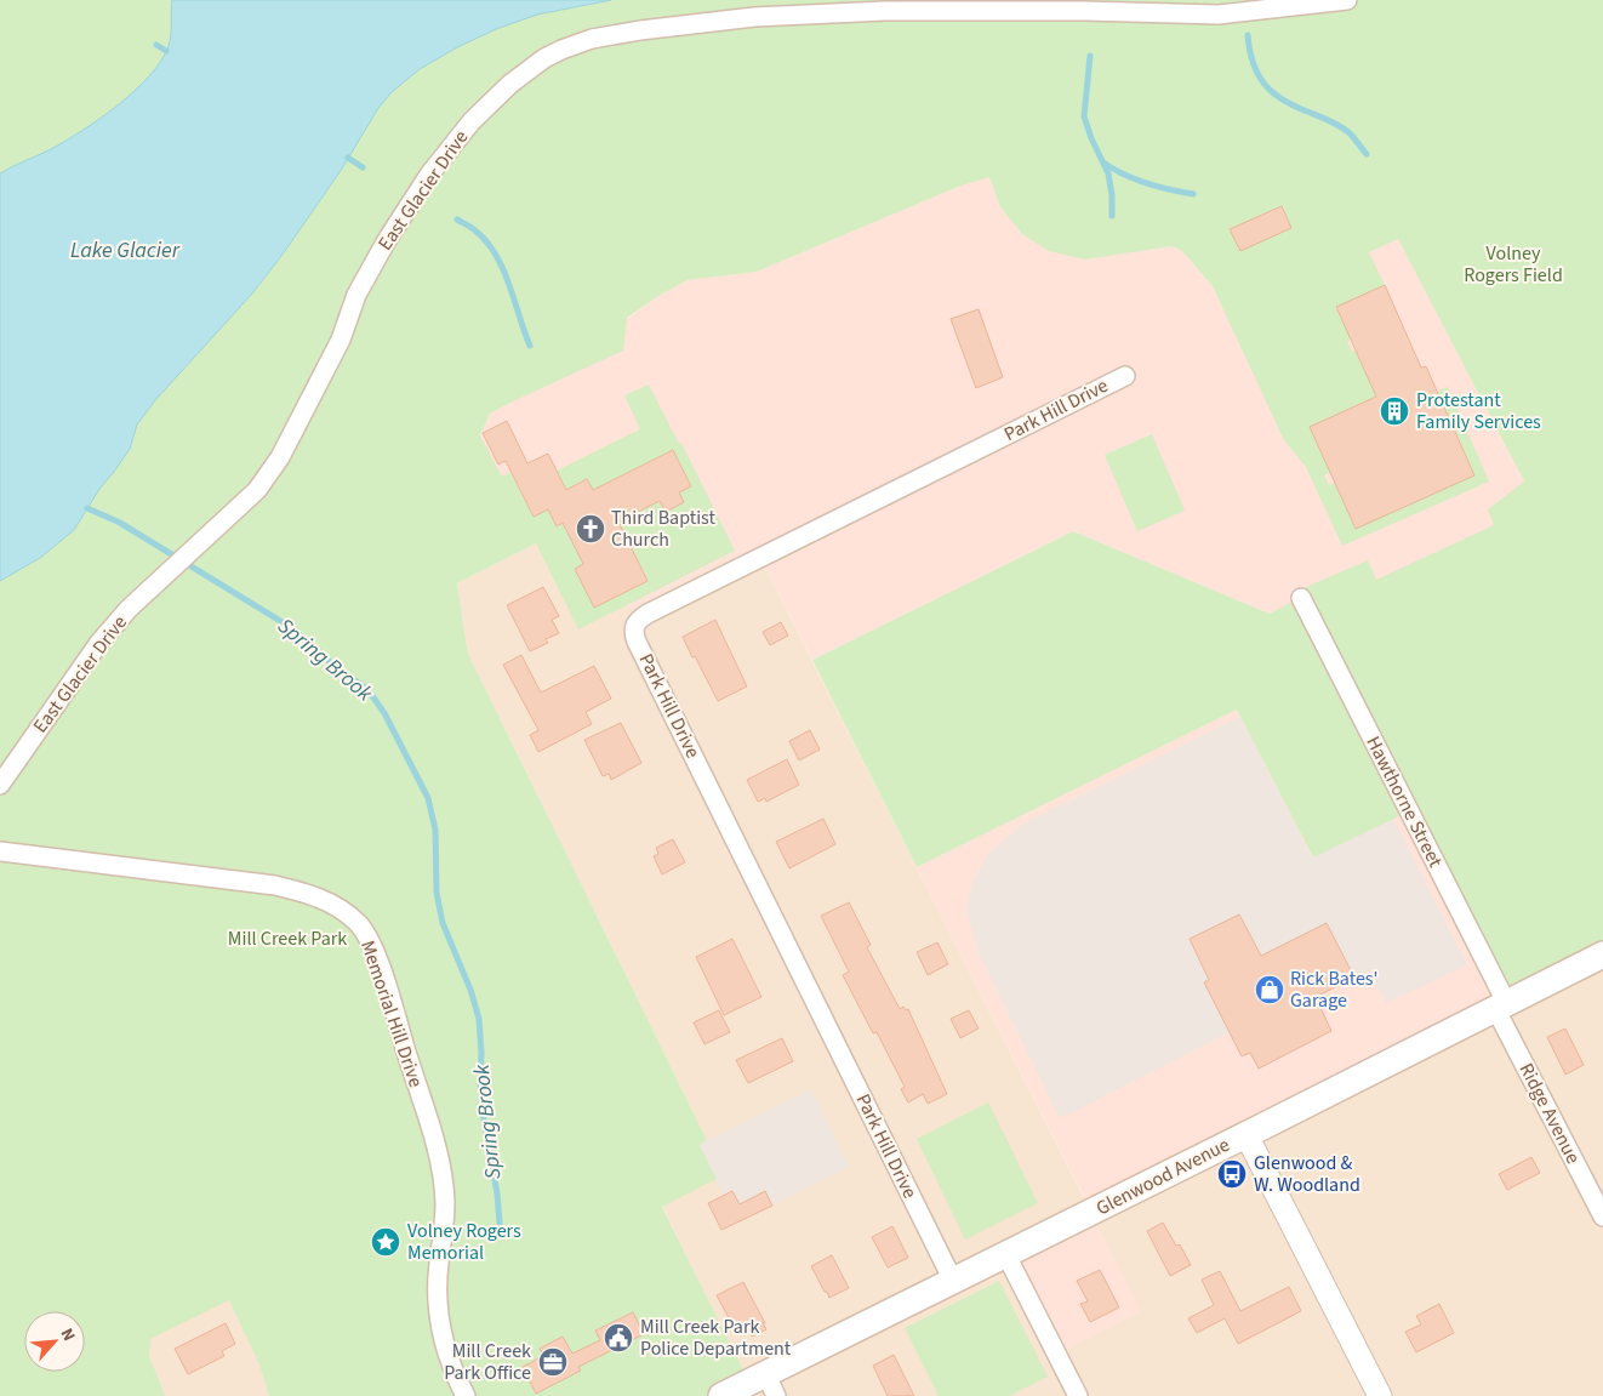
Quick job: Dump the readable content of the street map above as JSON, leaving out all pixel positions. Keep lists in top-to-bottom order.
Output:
{
  "streets": {
    "main road": ["Glenwood Avenue"],
    "street": [
      "East Glacier Drive",
      "Park Hill Drive",
      "Hawthorne Street",
      "Memorial Hill Drive",
      "Ridge Avenue"
    ]
  },
  "crossings": [
    ["Park Hill Drive", "Glenwood Avenue"],
    ["Hawthorne Street", "Ridge Avenue"],
    ["Hawthorne Street", "Glenwood Avenue"],
    ["Ridge Avenue", "Glenwood Avenue"]
  ],
  "water": ["Lake Glacier", "Spring Brook"],
  "parks": ["Volney Rogers Field", "Mill Creek Park"],
  "places": {
    "building": ["Protestant Family Services"],
    "church": ["Third Baptist Church"],
    "shop": ["Rick Bates' Garage"],
    "bus stop": ["Glenwood & W. Woodland"],
    "place": ["Volney Rogers Memorial"],
    "public building": ["Mill Creek Park Police Department"],
    "office": ["Mill Creek Park Office"]
  },
  "north": "top right"
}
